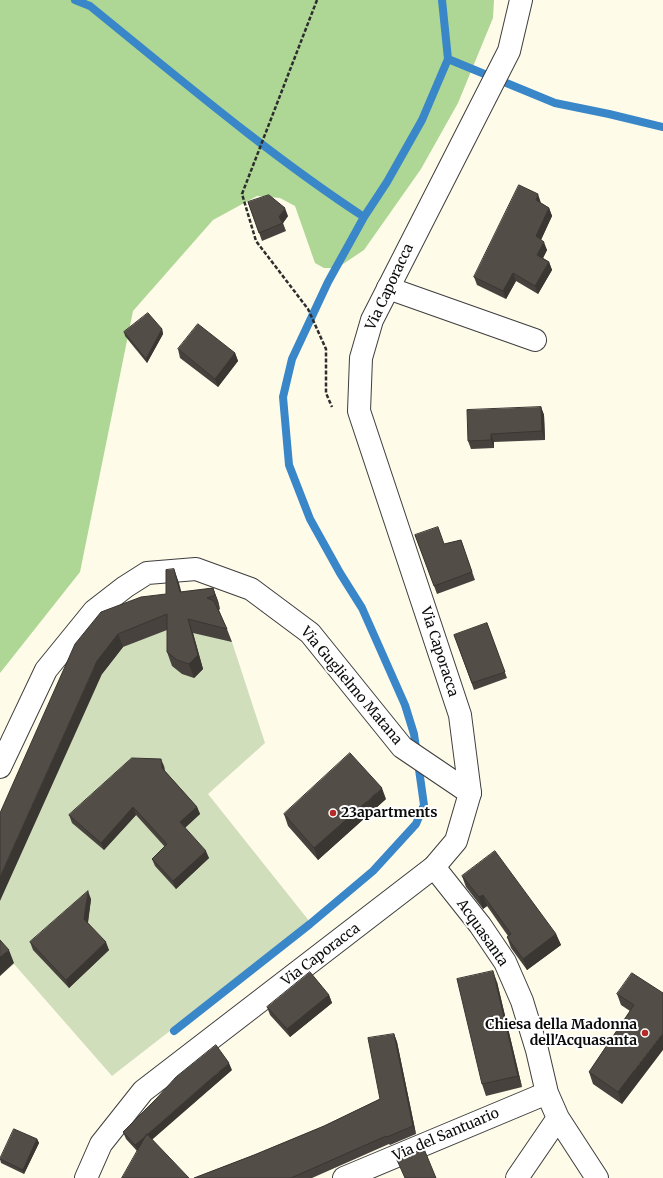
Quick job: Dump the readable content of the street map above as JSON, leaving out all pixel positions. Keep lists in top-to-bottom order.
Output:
{
  "streets": {
    "street": [
      "Via Caporacca",
      "Via Guglielmo Matana",
      "Acquasanta",
      "Via del Santuario"
    ]
  },
  "crossings": [
    ["Via Caporacca", "Via Guglielmo Matana"],
    ["Via Caporacca", "Acquasanta"],
    ["Acquasanta", "Via del Santuario"]
  ],
  "places": ["23apartments", "Chiesa della Madonna dell'Acquasanta"]
}
